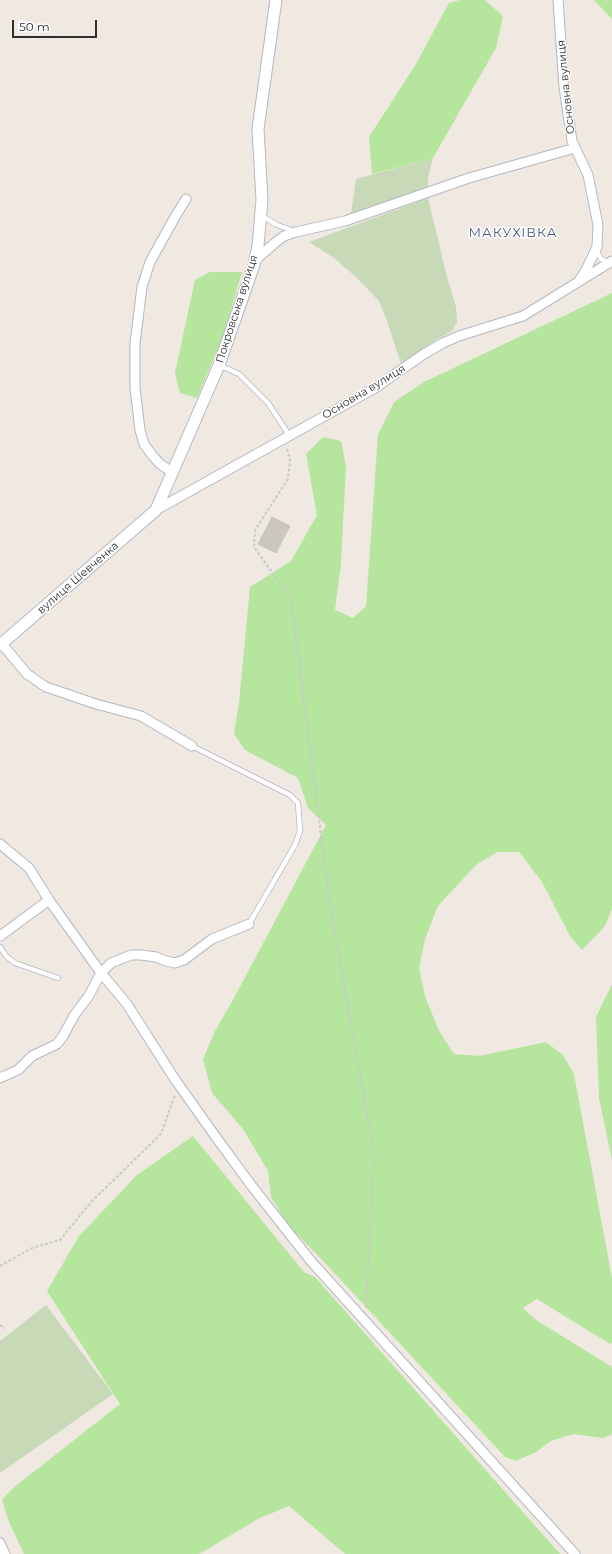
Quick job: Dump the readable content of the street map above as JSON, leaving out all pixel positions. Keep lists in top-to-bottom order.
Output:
{
  "streets": {
    "street": ["Основна вулиця", "Покровська вулиця", "вулиця Шевченка"]
  },
  "crossings": [
    ["Основна вулиця", "Покровська вулиця"],
    ["Основна вулиця", "вулиця Шевченка"],
    ["Покровська вулиця", "вулиця Шевченка"]
  ],
  "districts": ["МАКУХІВКА"],
  "scale_bar": "50 m"
}
